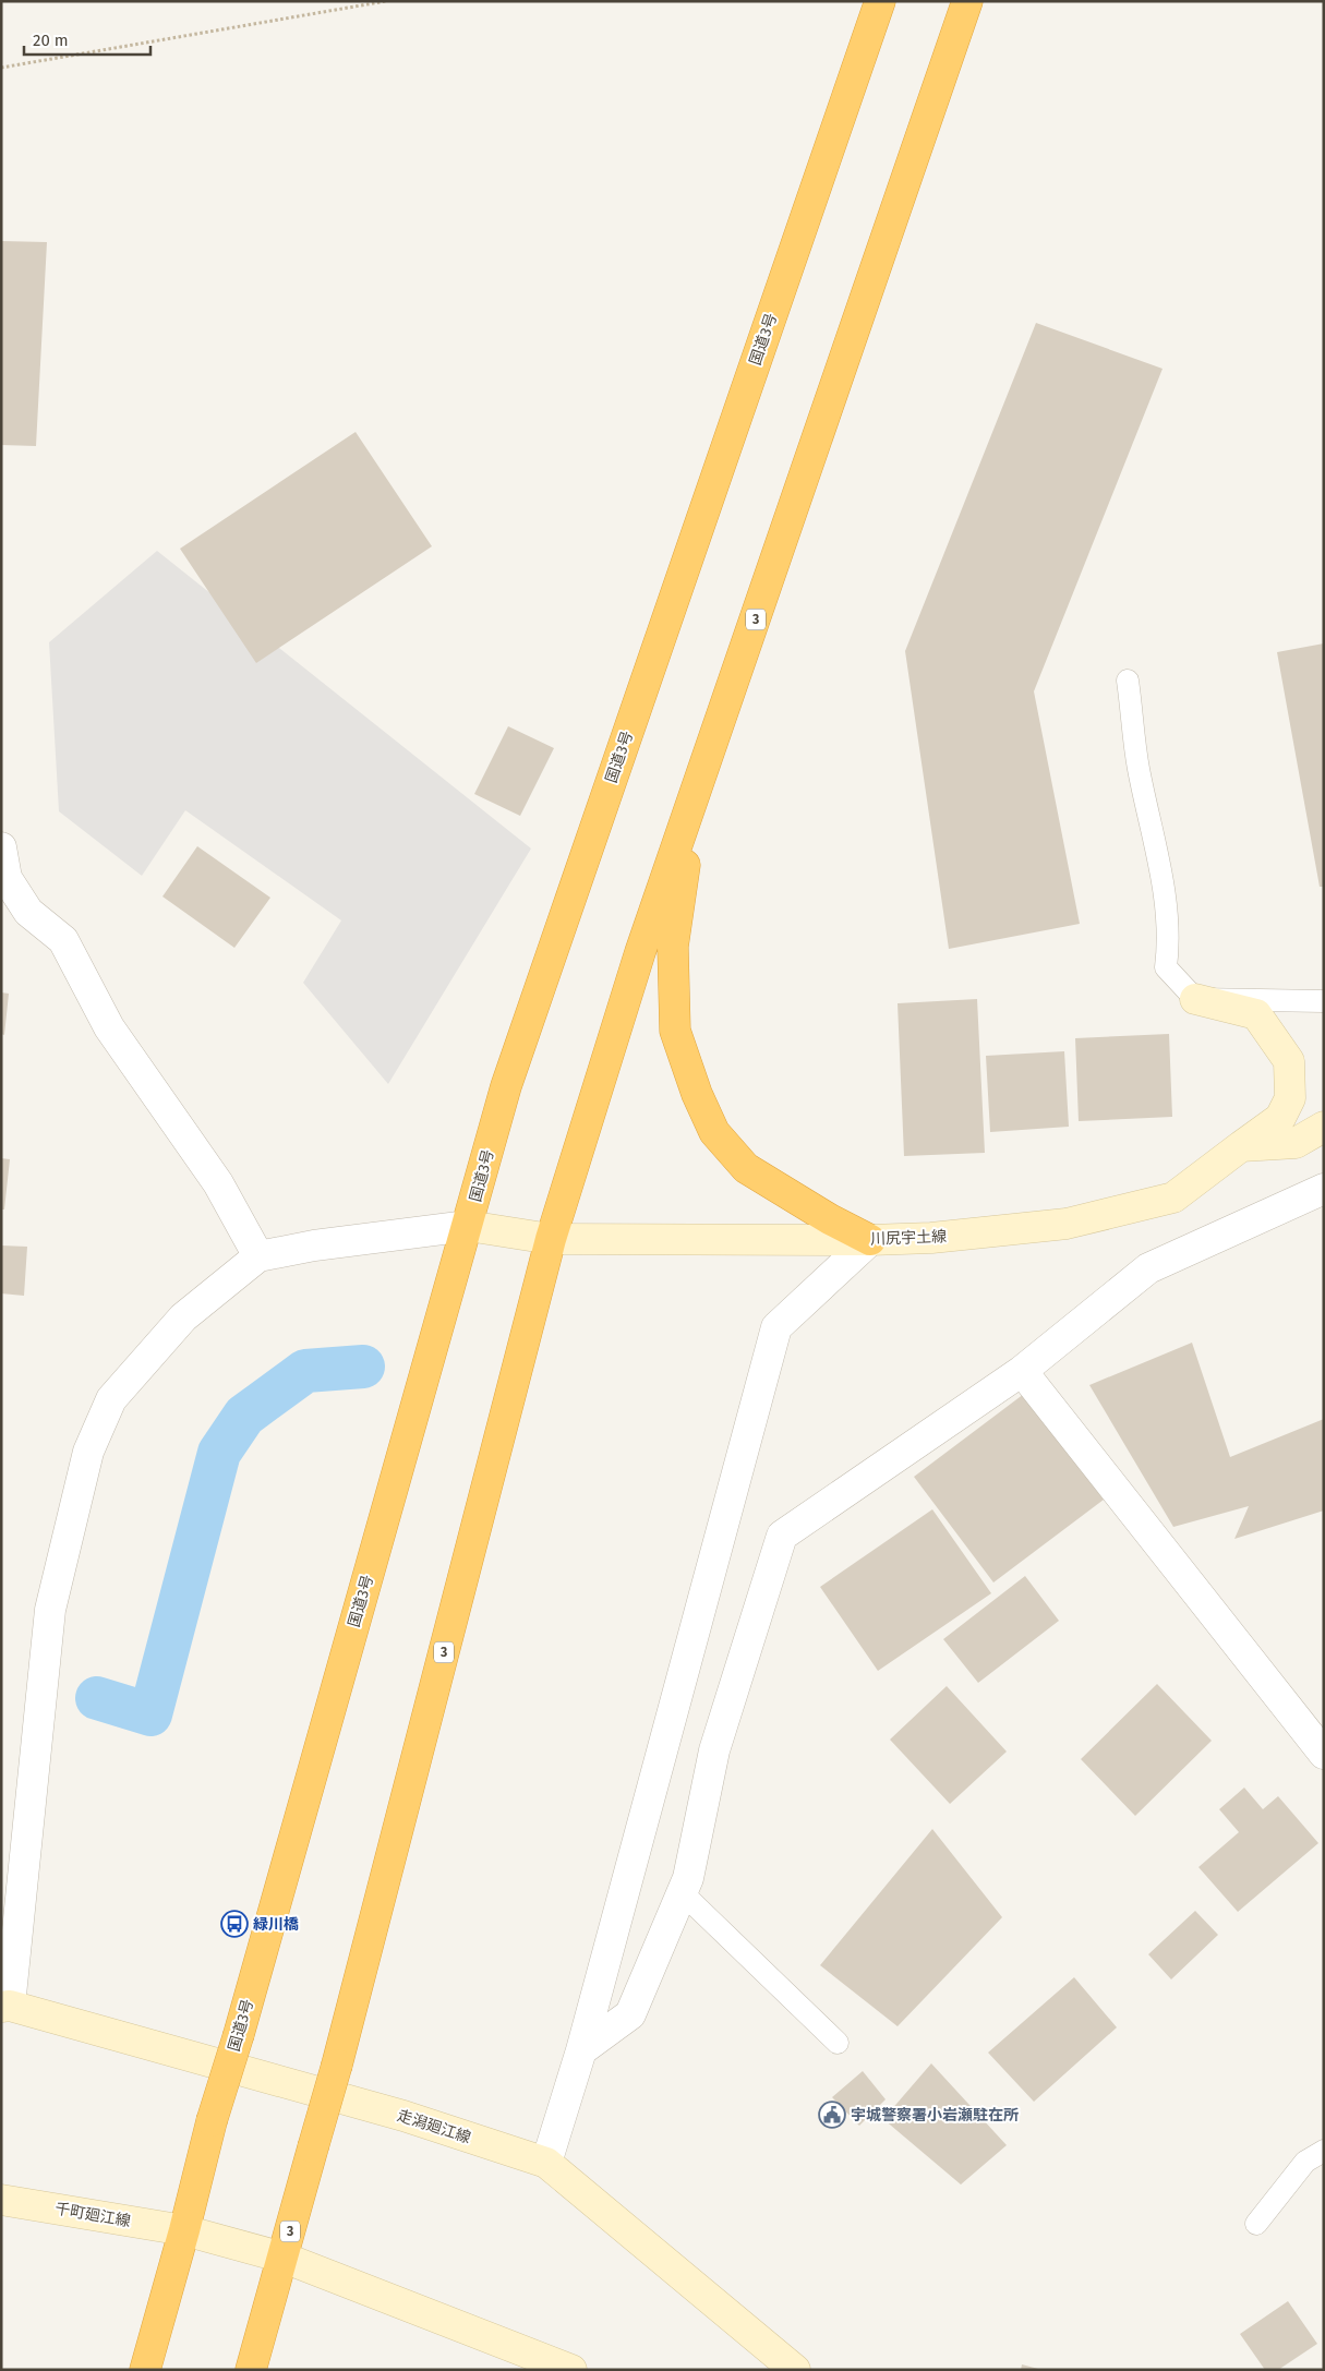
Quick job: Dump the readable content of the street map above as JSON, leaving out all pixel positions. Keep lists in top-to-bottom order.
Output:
{
  "streets": {
    "highway": ["国道3号", "3"],
    "main road": ["川尻宇土線", "走潟廻江線", "千町廻江線"]
  },
  "crossings": [
    ["国道3号", "川尻宇土線"],
    ["国道3号", "千町廻江線"],
    ["3", "川尻宇土線"]
  ],
  "places": {
    "bus stop": ["緑川橋"],
    "public building": ["宇城警察署小岩瀬駐在所"]
  },
  "scale_bar": "20 m"
}
